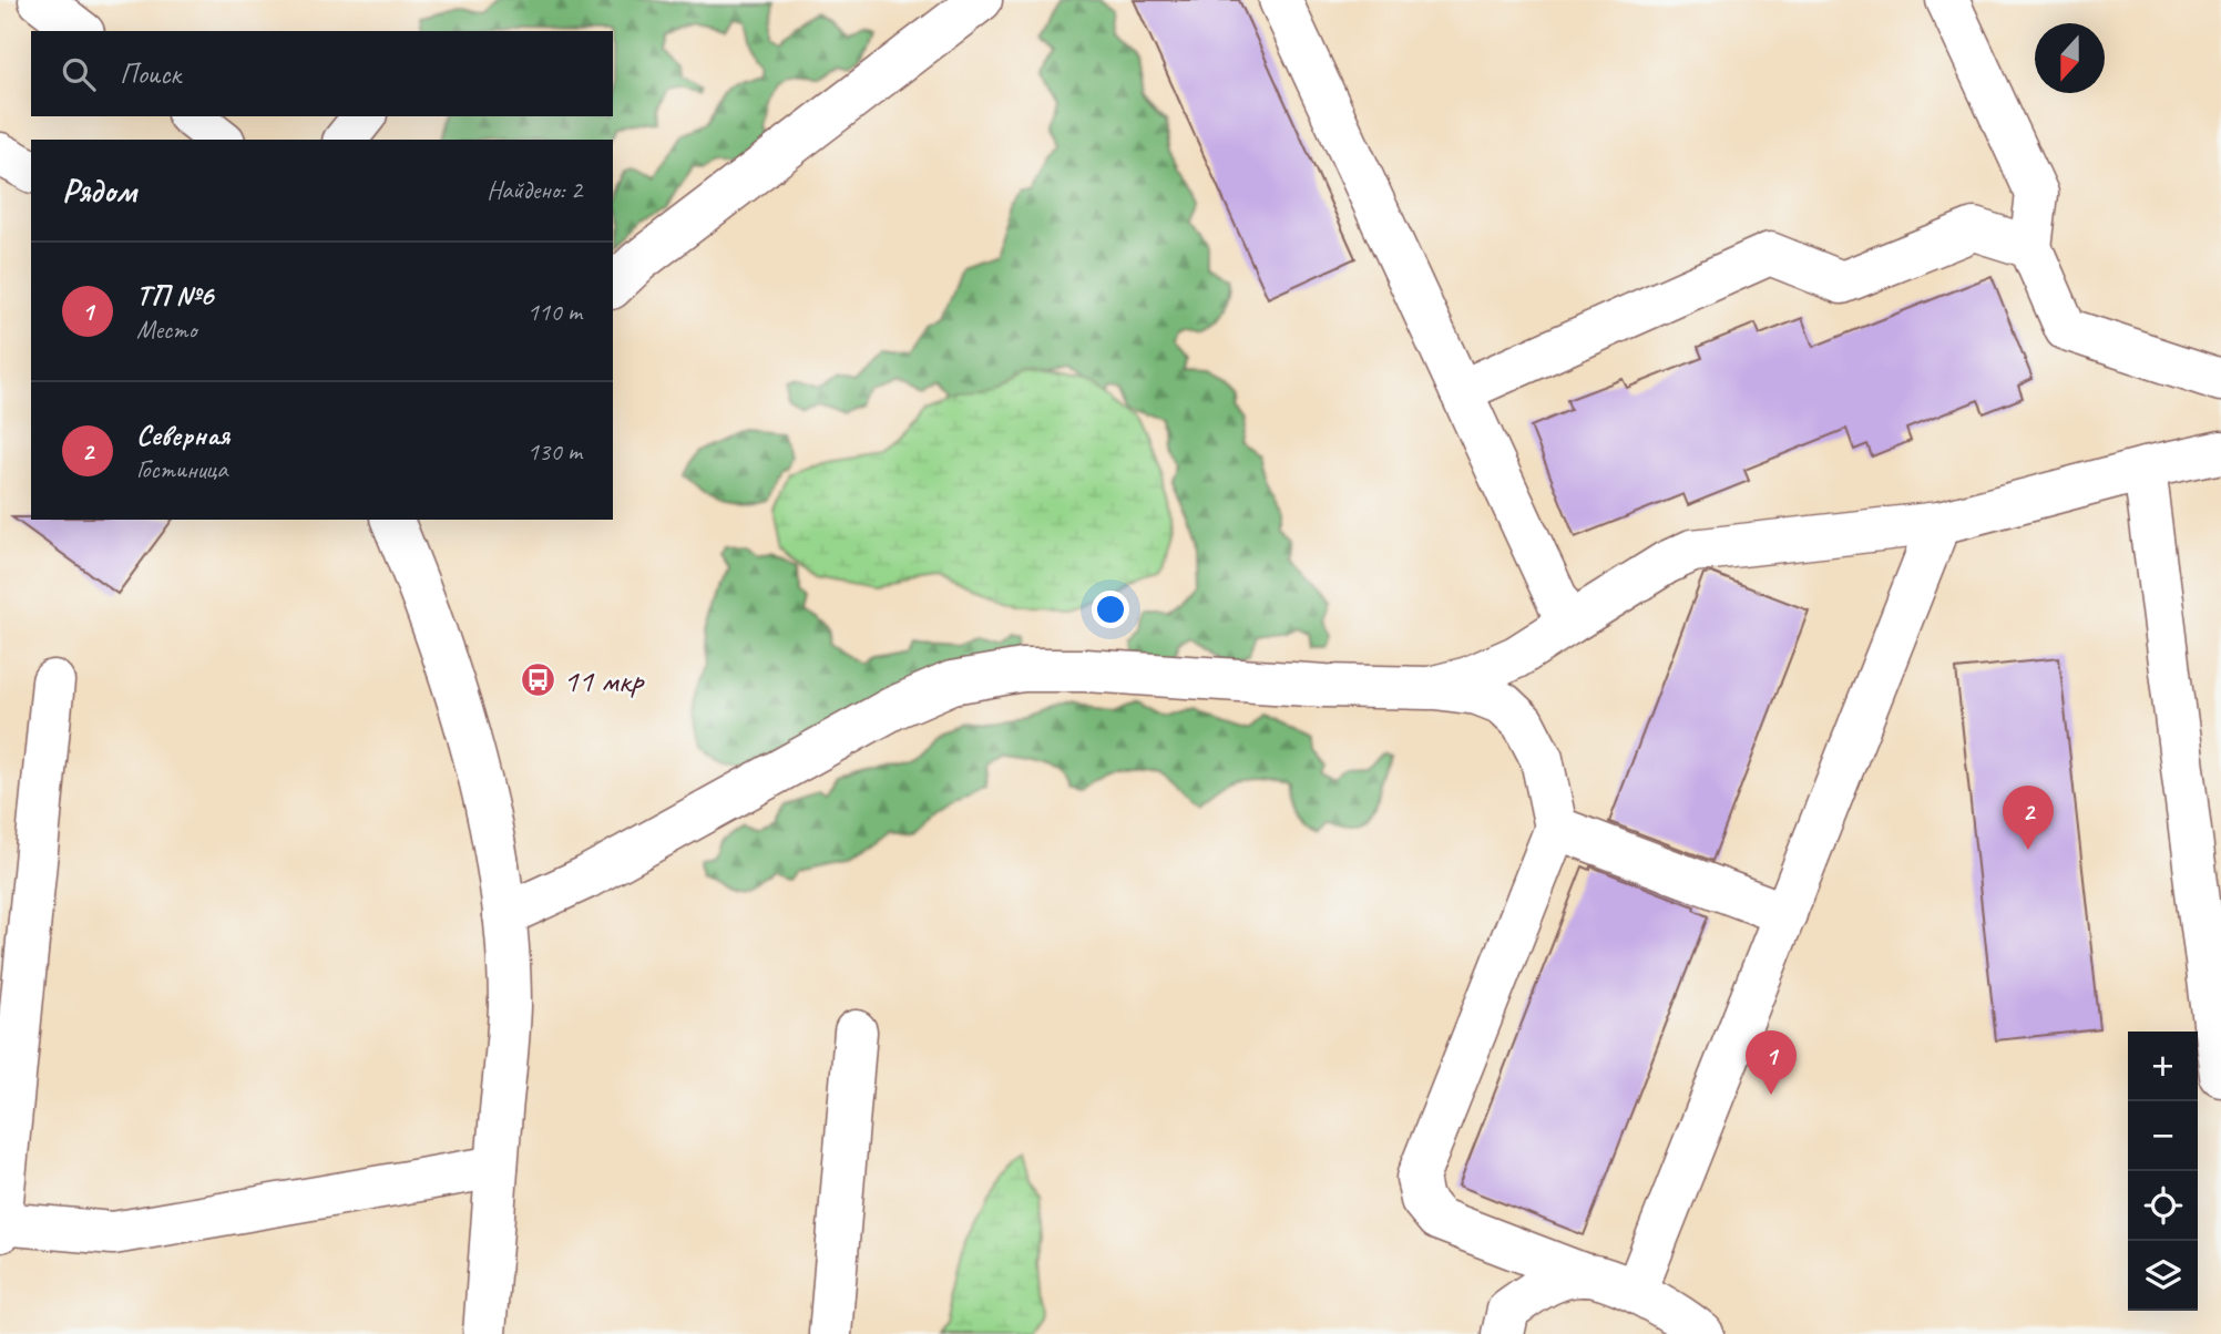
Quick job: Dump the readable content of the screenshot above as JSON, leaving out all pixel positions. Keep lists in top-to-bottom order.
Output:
{
  "places": {
    "bus stop": ["11 мкр"]
  },
  "north": "bottom",
  "page": {
    "search": "Поиск",
    "heading": ["Рядом", "Найдено: 2"],
    "list": [
      {
        "mark": "1",
        "name": "ТП №6",
        "note": "Место",
        "value": "110 m"
      },
      {
        "mark": "2",
        "name": "Северная",
        "note": "Гостиница",
        "value": "130 m"
      }
    ],
    "pins": ["2", "1"],
    "map_buttons": ["+", "−"]
  }
}
